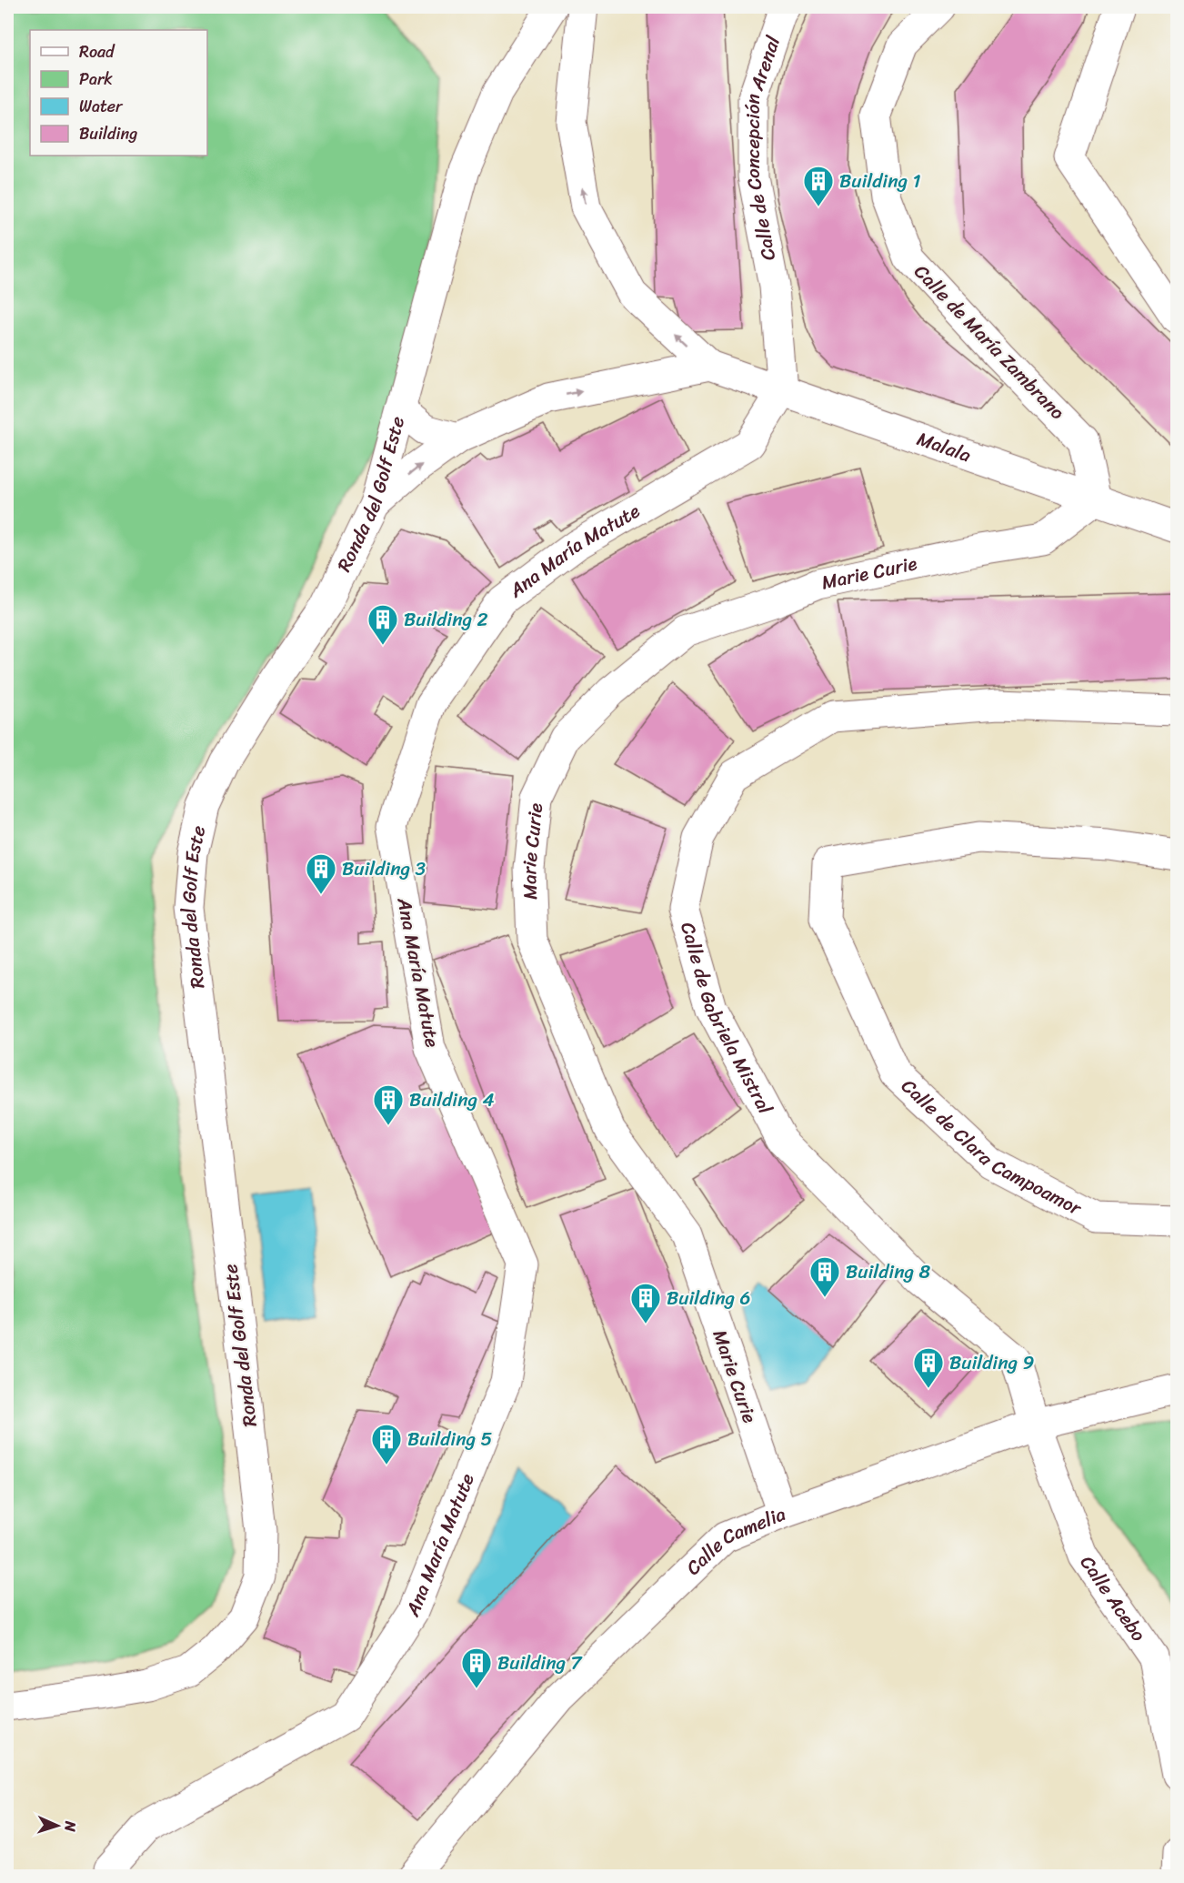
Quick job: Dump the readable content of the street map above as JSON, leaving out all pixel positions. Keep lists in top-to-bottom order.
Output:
{
  "streets": {
    "street": [
      "Calle de Concepción Arenal",
      "Calle de María Zambrano",
      "Malala",
      "Ronda del Golf Este",
      "Ana María Matute",
      "Marie Curie",
      "Calle de Gabriela Mistral",
      "Calle de Clara Campoamor",
      "Calle Camelia",
      "Calle Acebo"
    ]
  },
  "crossings": [
    ["Calle de Concepción Arenal", "Malala"],
    ["Calle de Concepción Arenal", "Ana María Matute"],
    ["Calle de María Zambrano", "Malala"],
    ["Calle de María Zambrano", "Marie Curie"],
    ["Malala", "Ana María Matute"],
    ["Malala", "Marie Curie"],
    ["Marie Curie", "Calle Camelia"],
    ["Calle de Gabriela Mistral", "Calle Camelia"],
    ["Calle de Gabriela Mistral", "Calle Acebo"],
    ["Calle Camelia", "Calle Acebo"]
  ],
  "places": {
    "building": [
      "Building 1",
      "Building 2",
      "Building 3",
      "Building 4",
      "Building 8",
      "Building 6",
      "Building 9",
      "Building 5",
      "Building 7"
    ]
  },
  "legend": [
    "Road",
    "Park",
    "Water",
    "Building"
  ],
  "north": "right"
}
